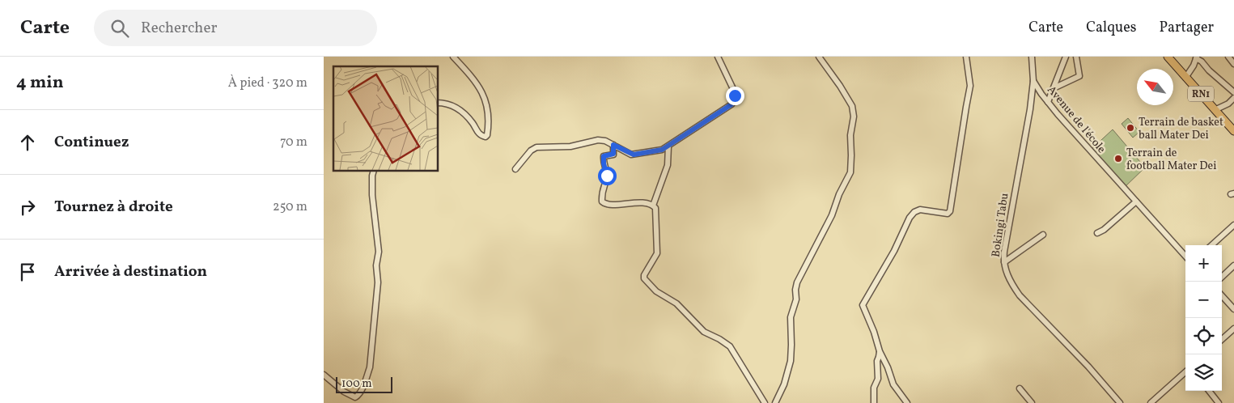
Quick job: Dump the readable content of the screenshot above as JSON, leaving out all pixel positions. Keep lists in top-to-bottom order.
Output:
{
  "streets": {
    "highway": ["RN1"],
    "street": ["Avenue de l'école", "Bokingi Tabu"]
  },
  "crossings": [
    ["Avenue de l'école", "Bokingi Tabu"]
  ],
  "places": ["Terrain de basket ball Mater Dei", "Terrain de football Mater Dei"],
  "scale_bar": "100 m",
  "north": "top left",
  "page": {
    "header": "Carte",
    "search": "Rechercher",
    "nav": ["Carte", "Calques", "Partager"],
    "heading": ["4 min", "À pied · 320 m"],
    "list": [
      ["Continuez", "70 m"],
      ["Tournez à droite", "250 m"],
      "Arrivée à destination"
    ],
    "map_buttons": ["+", "−"],
    "scale": "100 m"
  }
}
